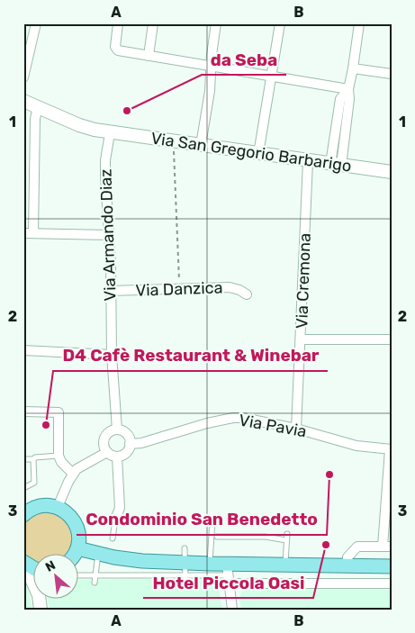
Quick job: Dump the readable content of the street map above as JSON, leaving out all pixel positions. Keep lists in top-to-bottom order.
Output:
{
  "streets": {
    "street": [
      "Via San Gregorio Barbarigo",
      "Via Armando Diaz",
      "Via Cremona",
      "Via Danzica",
      "Via Pavia"
    ]
  },
  "crossings": [
    ["Via San Gregorio Barbarigo", "Via Armando Diaz"],
    ["Via San Gregorio Barbarigo", "Via Cremona"],
    ["Via Armando Diaz", "Via Danzica"],
    ["Via Armando Diaz", "Via Pavia"],
    ["Via Cremona", "Via Pavia"]
  ],
  "places": [
    "da Seba",
    "D4 Cafè Restaurant & Winebar",
    "Condominio San Benedetto",
    "Hotel Piccola Oasi"
  ],
  "north": "top left",
  "grid": {
    "columns": ["A", "B"],
    "rows": ["1", "2", "3"]
  }
}
